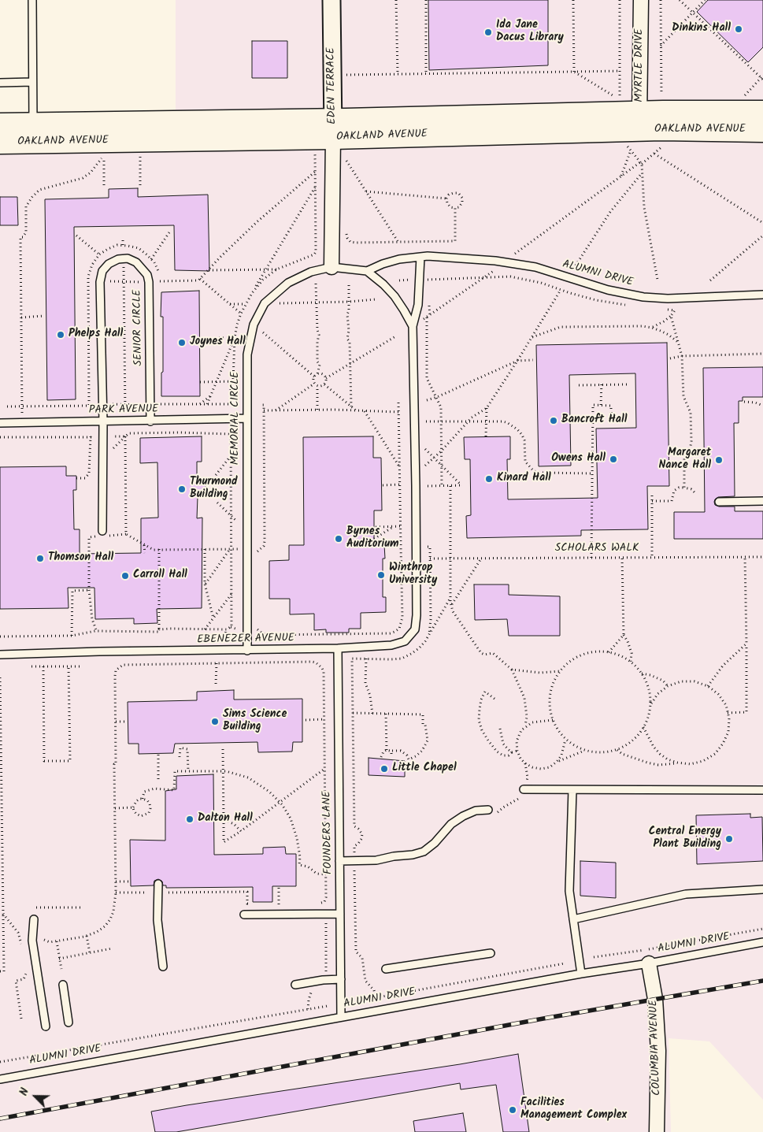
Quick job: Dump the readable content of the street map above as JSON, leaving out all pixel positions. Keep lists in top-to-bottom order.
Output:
{
  "streets": {
    "main road": ["OAKLAND AVENUE"],
    "street": ["MYRTLE DRIVE", "EDEN TERRACE", "COLUMBIA AVENUE"],
    "lane": [
      "ALUMNI DRIVE",
      "SENIOR CIRCLE",
      "PARK AVENUE",
      "MEMORIAL CIRCLE",
      "EBENEZER AVENUE",
      "FOUNDERS LANE"
    ],
    "path": ["SCHOLARS WALK"]
  },
  "crossings": [
    ["MYRTLE DRIVE", "OAKLAND AVENUE"],
    ["EDEN TERRACE", "OAKLAND AVENUE"],
    ["EDEN TERRACE", "MEMORIAL CIRCLE"],
    ["ALUMNI DRIVE", "FOUNDERS LANE"],
    ["ALUMNI DRIVE", "COLUMBIA AVENUE"],
    ["SENIOR CIRCLE", "PARK AVENUE"],
    ["PARK AVENUE", "MEMORIAL CIRCLE"],
    ["MEMORIAL CIRCLE", "EBENEZER AVENUE"],
    ["EBENEZER AVENUE", "FOUNDERS LANE"]
  ],
  "places": [
    "Dinkins Hall",
    "Ida Jane Dacus Library",
    "Phelps Hall",
    "Joynes Hall",
    "Bancroft Hall",
    "Owens Hall",
    "Margaret Nance Hall",
    "Kinard Hall",
    "Thurmond Building",
    "Byrnes Auditorium",
    "Thomson Hall",
    "Winthrop University",
    "Carroll Hall",
    "Sims Science Building",
    "Little Chapel",
    "Dalton Hall",
    "Central Energy Plant Building",
    "Facilities Management Complex"
  ],
  "north": "top left"
}
